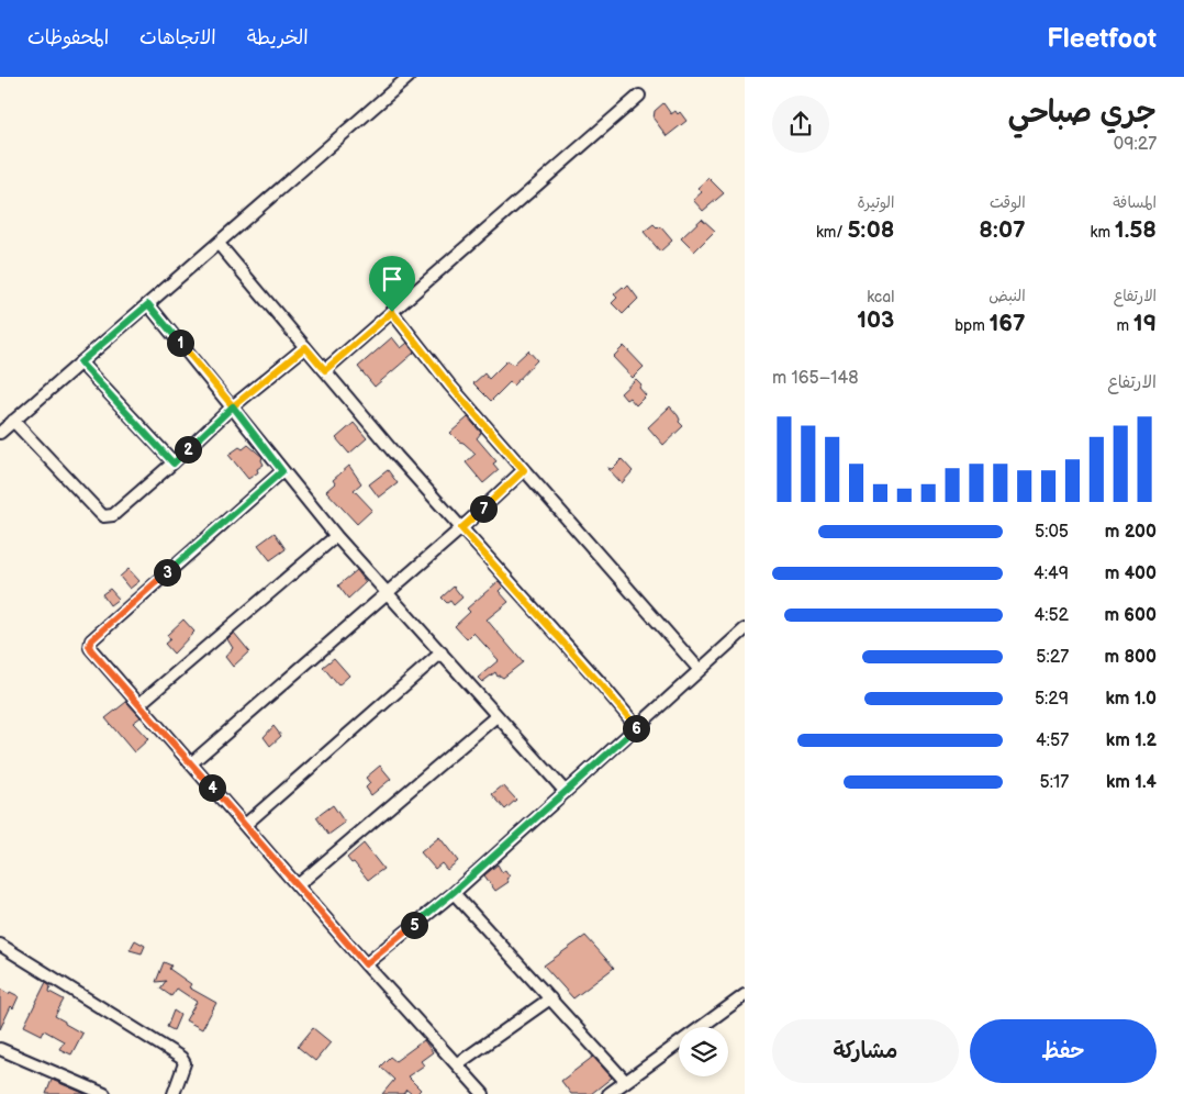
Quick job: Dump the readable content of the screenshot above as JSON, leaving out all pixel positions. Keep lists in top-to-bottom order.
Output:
{
  "page": {
    "header": "Fleetfoot",
    "nav": ["الخريطة", "الاتجاهات", "المحفوظات"],
    "heading": ["جري صباحي", "09:27"],
    "stats": [
      ["المسافة", "1.58 km"],
      ["الوقت", "8:07"],
      ["الوتيرة", "5:08 /km"],
      ["الارتفاع", "19 m"],
      ["النبض", "167 bpm"],
      ["kcal", "103"]
    ],
    "pins": [
      "1",
      "2",
      "7",
      "3",
      "6",
      "4",
      "5"
    ],
    "chart": ["الارتفاع", "148–165 m"],
    "list": [
      {
        "name": "200 m",
        "note": "5:05"
      },
      {
        "name": "400 m",
        "note": "4:49"
      },
      {
        "name": "600 m",
        "note": "4:52"
      },
      {
        "name": "800 m",
        "note": "5:27"
      },
      {
        "name": "1.0 km",
        "note": "5:29"
      },
      {
        "name": "1.2 km",
        "note": "4:57"
      },
      {
        "name": "1.4 km",
        "note": "5:17"
      }
    ],
    "buttons": ["حفظ", "مشاركة"]
  }
}
